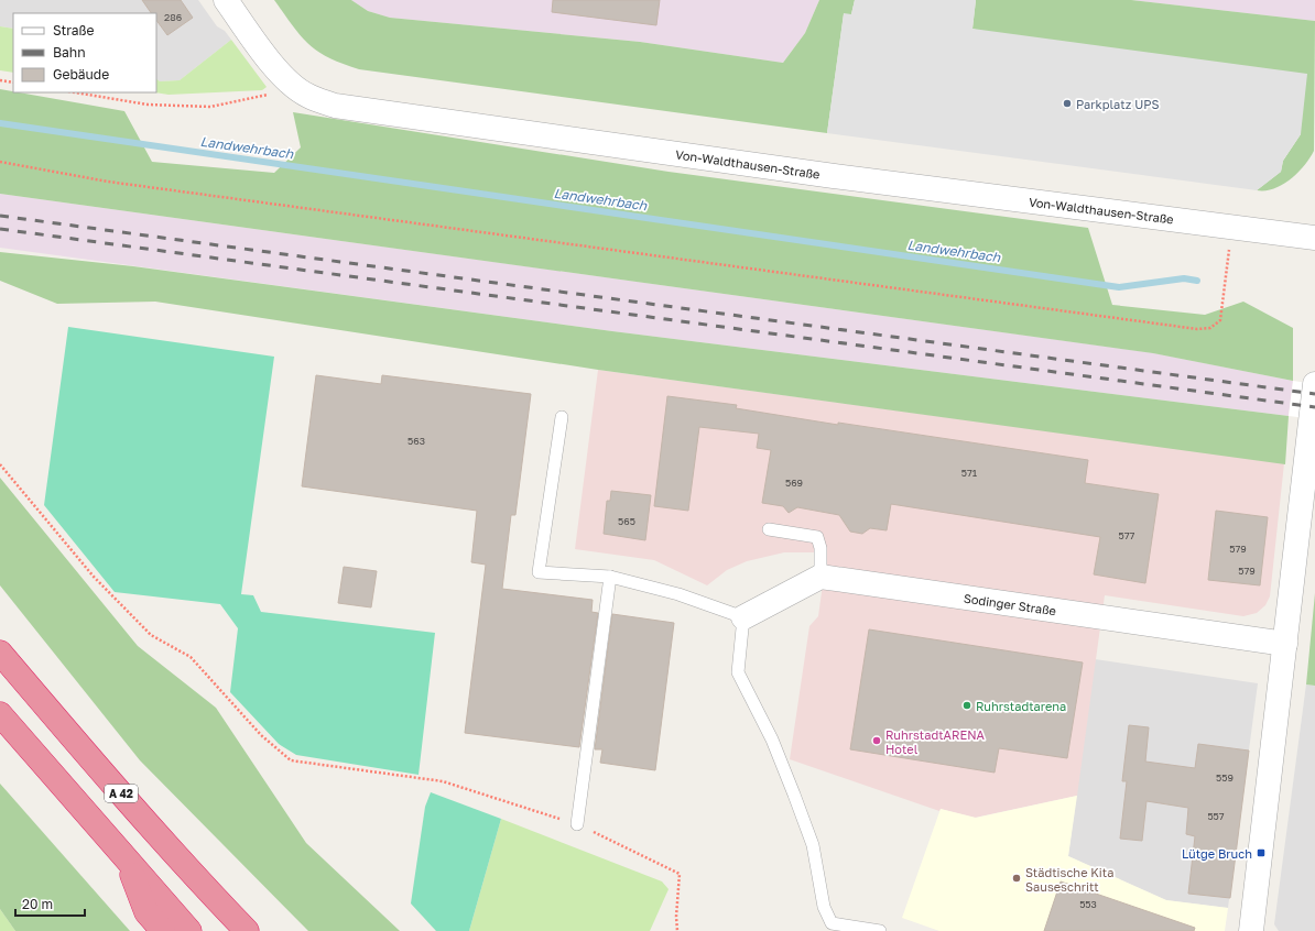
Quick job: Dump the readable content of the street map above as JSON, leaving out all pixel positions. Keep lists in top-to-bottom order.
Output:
{
  "streets": {
    "highway": ["A 42"],
    "street": ["Von-Waldthausen-Straße", "Sodinger Straße"]
  },
  "water": ["Landwehrbach"],
  "places": {
    "other": [
      "Parkplatz UPS",
      "Ruhrstadtarena",
      "RuhrstadtARENA Hotel",
      "Städtische Kita Sauseschritt"
    ],
    "transit": ["Lütge Bruch"]
  },
  "house_numbers": [
    "286",
    "563",
    "571",
    "569",
    "565",
    "577",
    "579",
    "579",
    "559",
    "557",
    "553"
  ],
  "legend": ["Straße", "Bahn", "Gebäude"],
  "scale_bar": "20 m"
}
